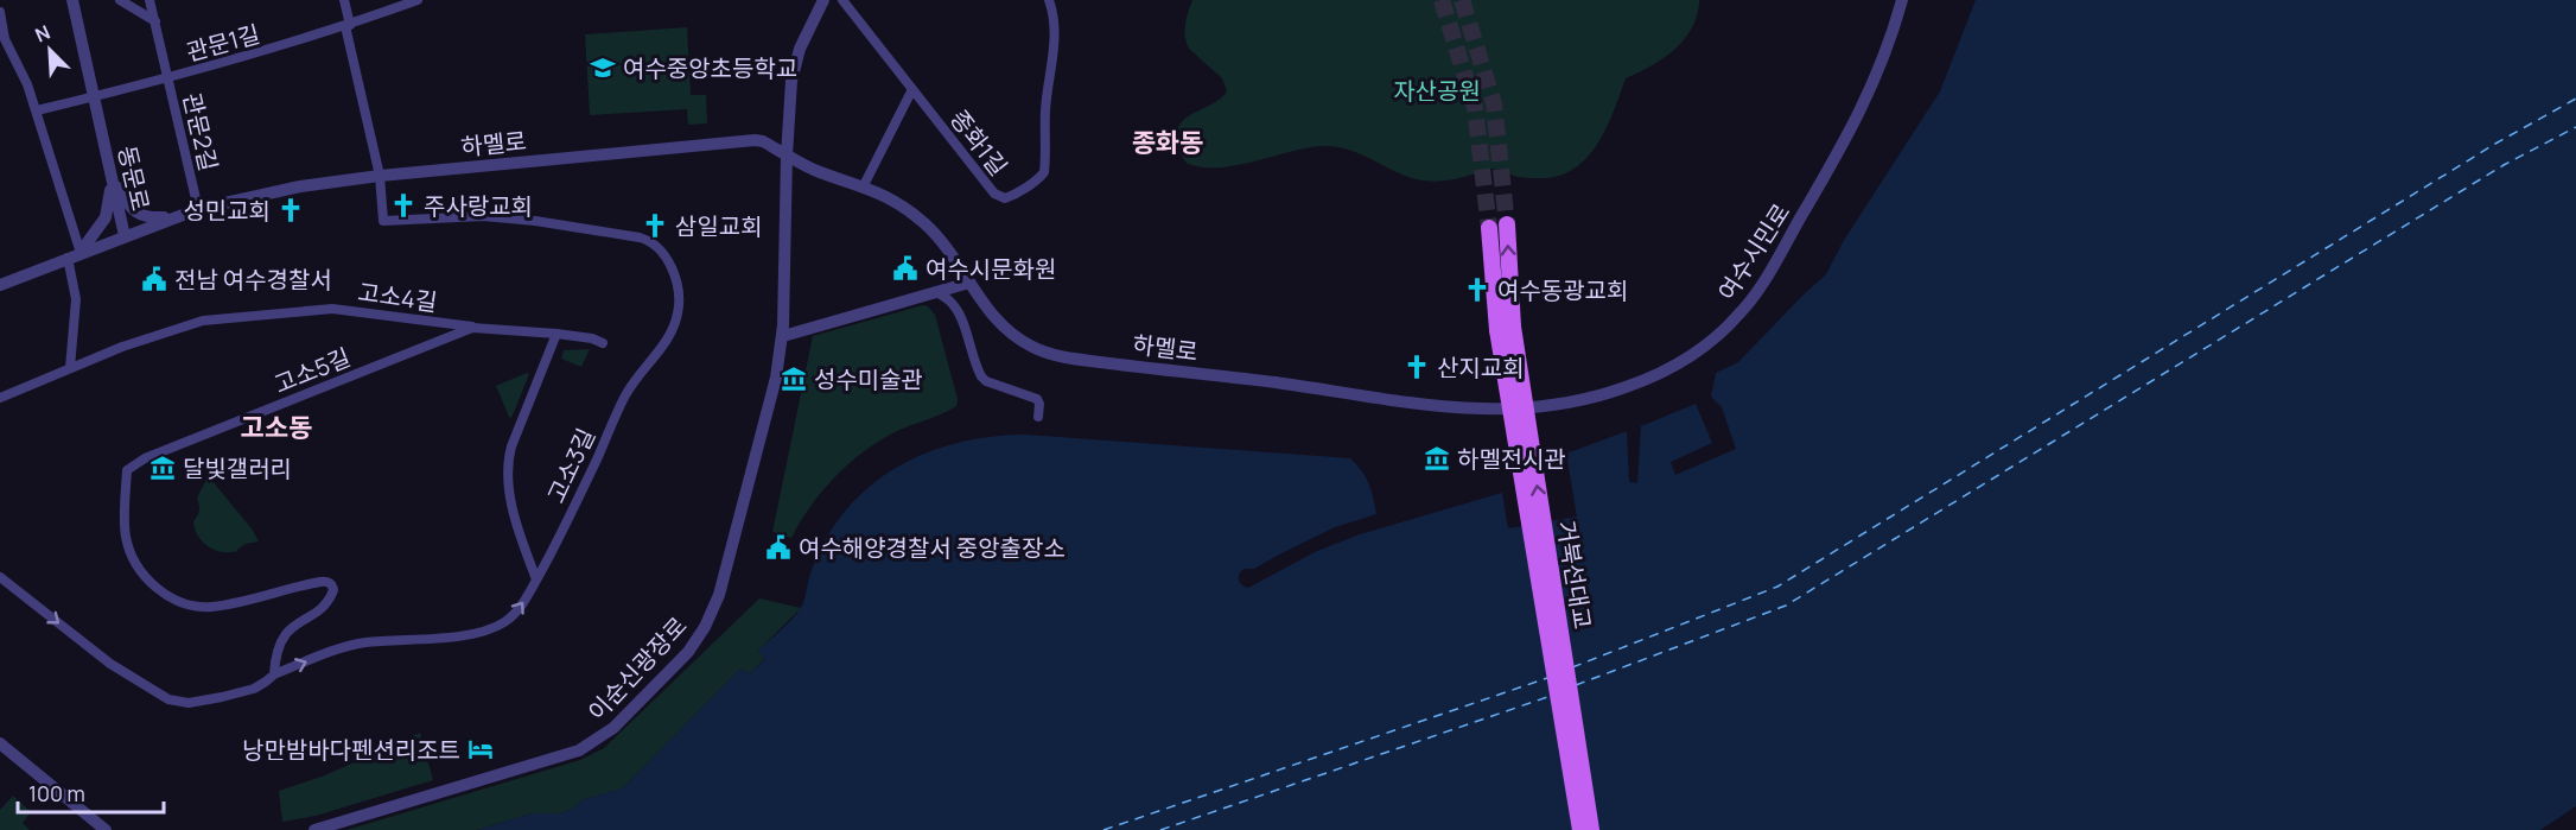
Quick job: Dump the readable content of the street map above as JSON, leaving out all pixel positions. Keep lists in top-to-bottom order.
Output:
{
  "streets": {
    "main road": ["거북선대교"],
    "street": [
      "관문1길",
      "관문2길",
      "종화1길",
      "하멜로",
      "동문로",
      "여수시민로",
      "고소4길",
      "고소5길",
      "고소3길",
      "이순신광장로"
    ]
  },
  "crossings": [
    ["관문1길", "관문2길"],
    ["관문1길", "동문로"],
    ["관문1길", "고소3길"],
    ["관문2길", "하멜로"],
    ["하멜로", "동문로"],
    ["하멜로", "여수시민로"],
    ["하멜로", "고소3길"],
    ["하멜로", "이순신광장로"],
    ["고소4길", "고소5길"],
    ["고소5길", "고소3길"]
  ],
  "one_way": ["고소3길"],
  "districts": ["종화동", "고소동"],
  "parks": ["자산공원"],
  "places": {
    "school or university": ["여수중앙초등학교"],
    "church": [
      "주사랑교회",
      "성민교회",
      "삼일교회",
      "여수동광교회",
      "산지교회"
    ],
    "public building": ["여수시문화원", "전남 여수경찰서", "여수해양경찰서 중앙출장소"],
    "museum": ["성수미술관", "하멜전시관", "달빛갤러리"],
    "hotel": ["낭만밤바다펜션리조트"]
  },
  "scale_bar": "100 m",
  "north": "top left"
}
